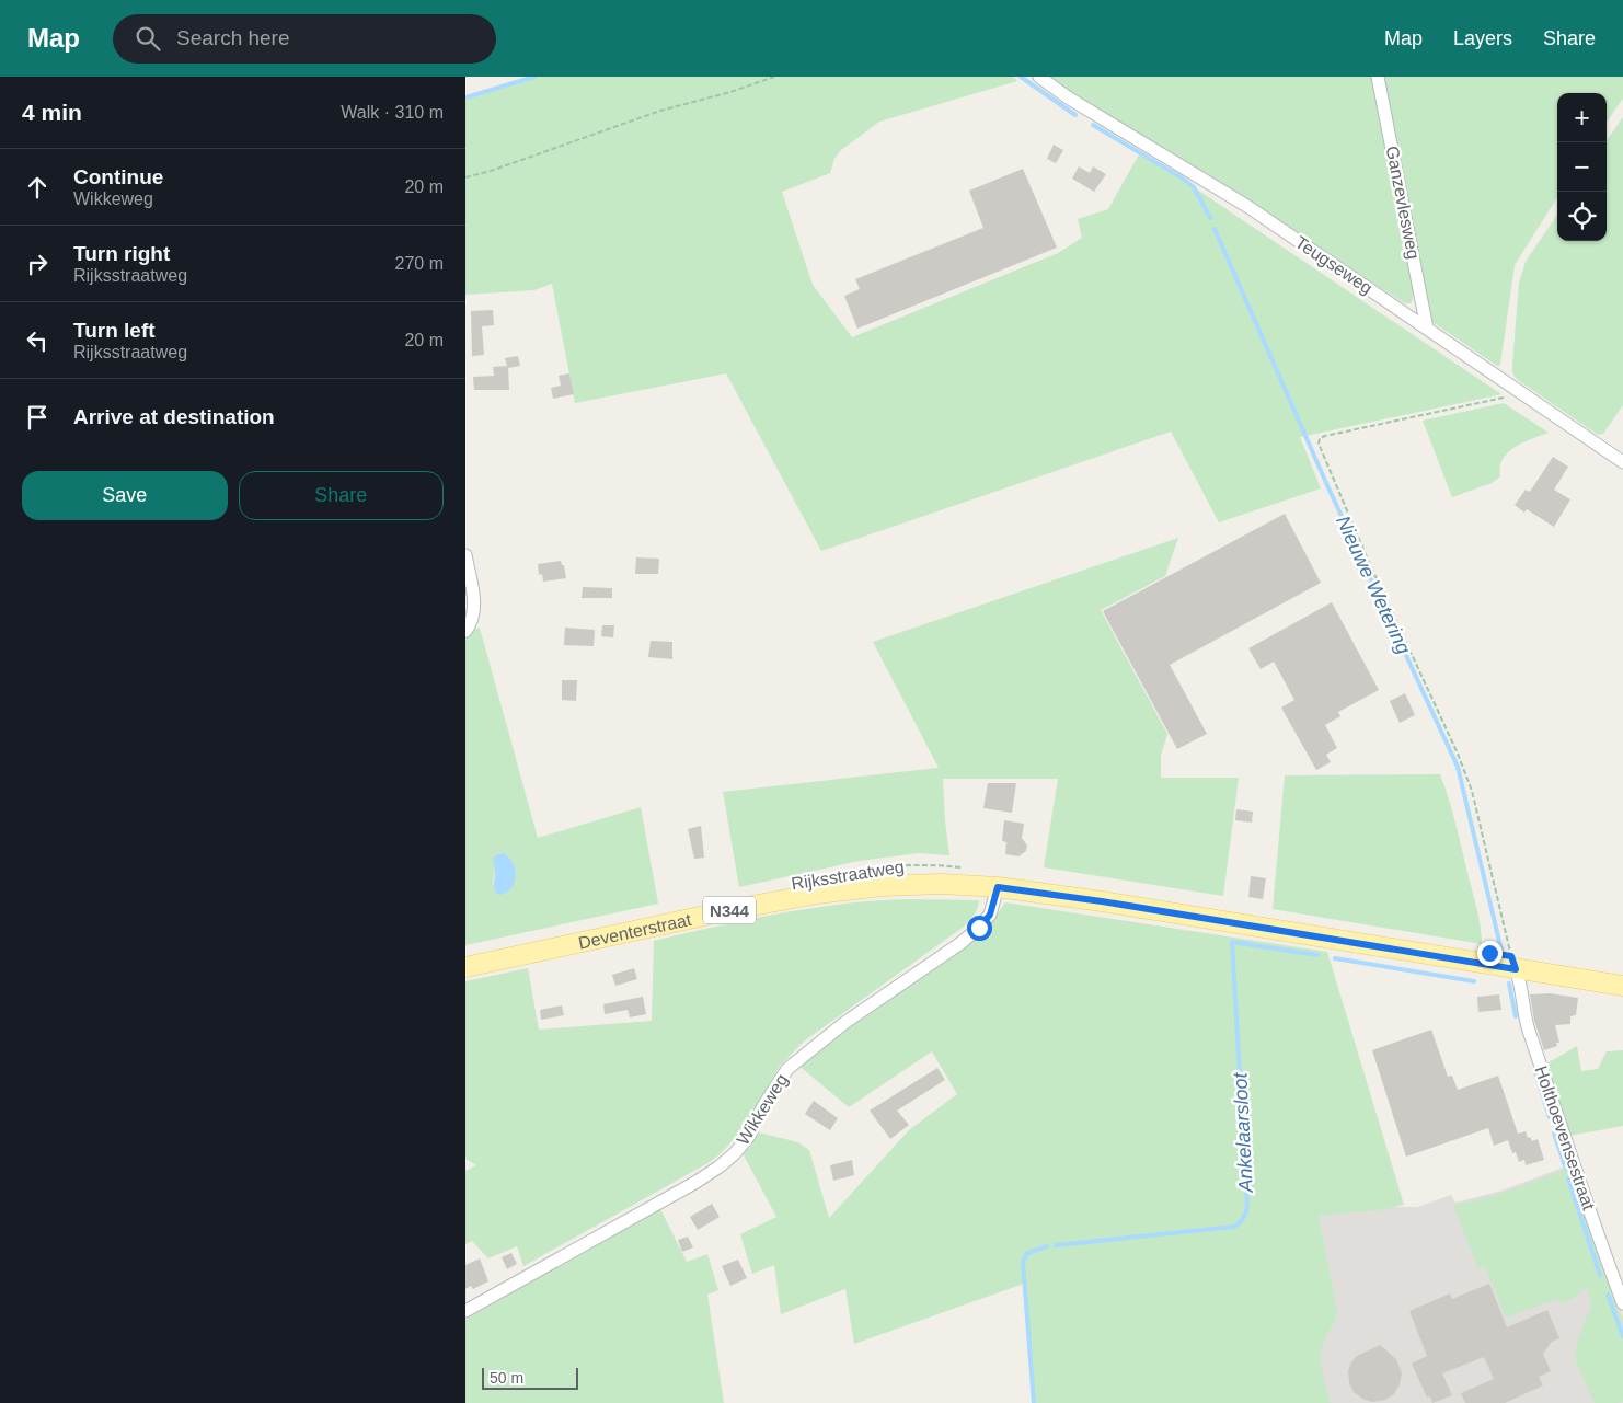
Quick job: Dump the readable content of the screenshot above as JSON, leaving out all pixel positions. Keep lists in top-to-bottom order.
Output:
{
  "streets": {
    "main road": ["N344", "Deventerstraat"],
    "street": [
      "Ganzevlesweg",
      "Teugseweg",
      "Wikkeweg",
      "Holthoevensestraat"
    ],
    "path": ["Rijksstraatweg"]
  },
  "crossings": [
    ["Ganzevlesweg", "Teugseweg"],
    ["N344", "Deventerstraat"],
    ["N344", "Wikkeweg"],
    ["N344", "Holthoevensestraat"],
    ["Deventerstraat", "Wikkeweg"]
  ],
  "water": ["Nieuwe Wetering", "Ankelaarsloot"],
  "scale_bar": "50 m",
  "page": {
    "header": "Map",
    "search": "Search here",
    "nav": ["Map", "Layers", "Share"],
    "heading": ["4 min", "Walk · 310 m"],
    "map_buttons": ["+", "−"],
    "list": [
      ["Continue", "Wikkeweg", "20 m"],
      ["Turn right", "Rijksstraatweg", "270 m"],
      ["Turn left", "Rijksstraatweg", "20 m"],
      "Arrive at destination"
    ],
    "buttons": ["Save", "Share"],
    "scale": "50 m"
  }
}
